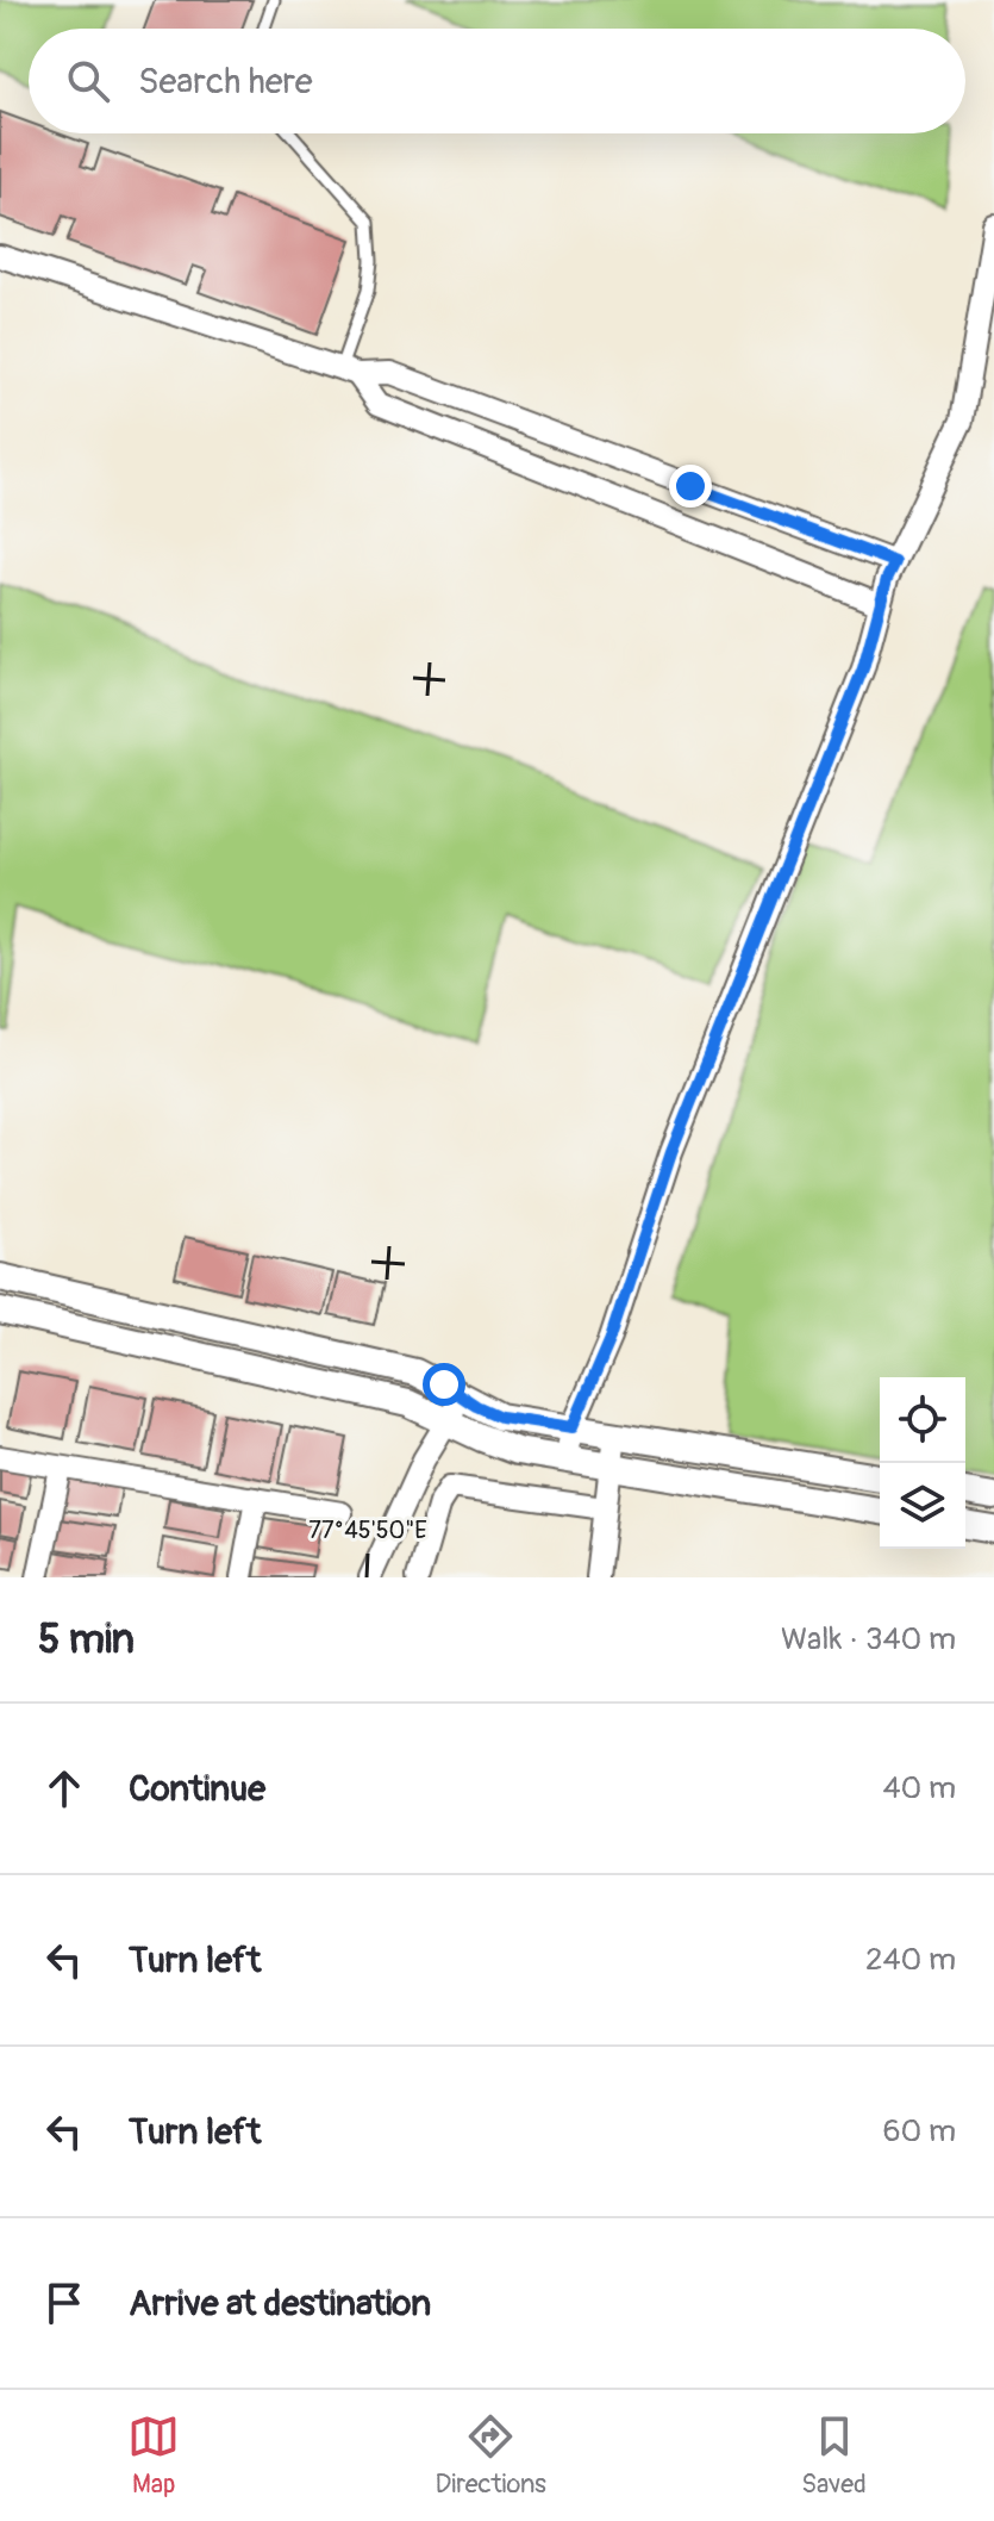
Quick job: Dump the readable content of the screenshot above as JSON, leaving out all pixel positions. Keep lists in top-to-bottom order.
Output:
{
  "page": {
    "search": "Search here",
    "heading": ["5 min", "Walk · 340 m"],
    "list": [
      ["Continue", "40 m"],
      ["Turn left", "240 m"],
      ["Turn left", "60 m"],
      "Arrive at destination"
    ],
    "nav": ["Map", "Directions", "Saved"]
  },
  "coordinates": ["77°45'50\"E"]
}
